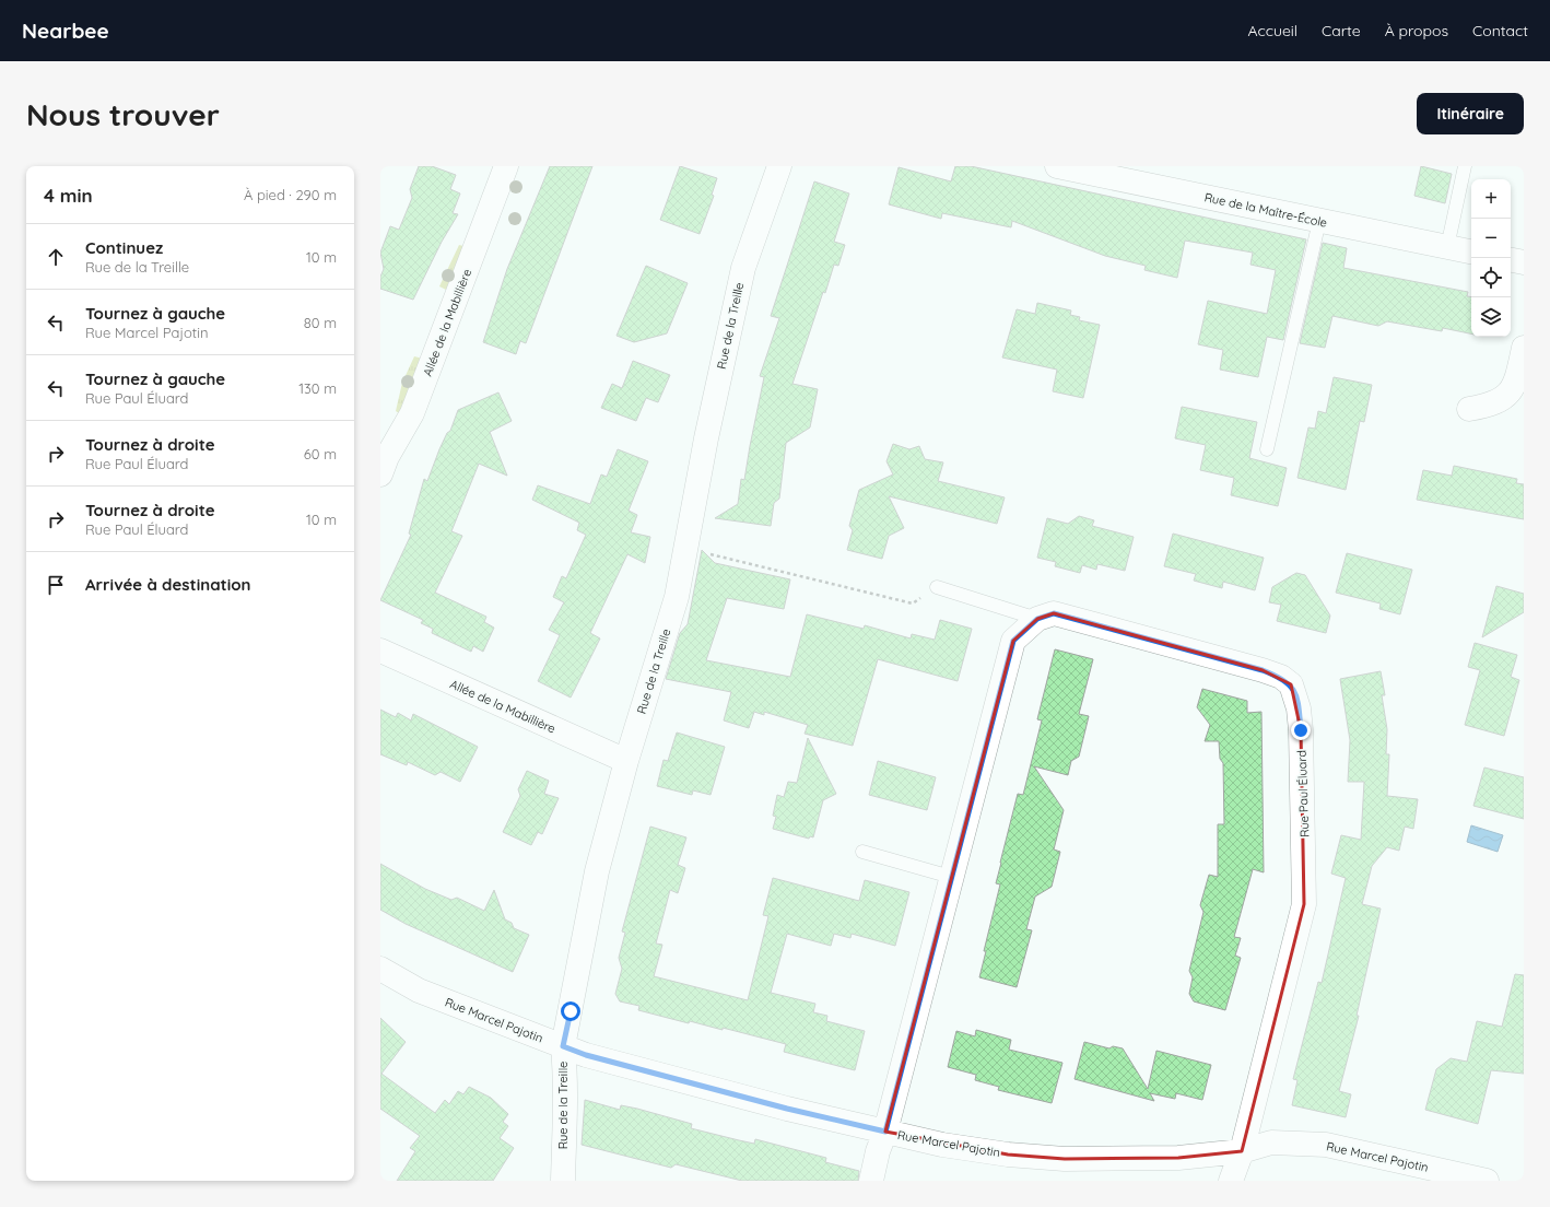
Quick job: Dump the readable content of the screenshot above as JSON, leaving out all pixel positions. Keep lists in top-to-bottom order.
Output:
{
  "streets": {
    "street": [
      "Rue de la Maître-École",
      "Allée de la Mabillière",
      "Rue de la Treille",
      "Rue Paul Éluard",
      "Rue Marcel Pajotin"
    ]
  },
  "crossings": [
    ["Allée de la Mabillière", "Rue de la Treille"],
    ["Rue de la Treille", "Rue Marcel Pajotin"],
    ["Rue Paul Éluard", "Rue Marcel Pajotin"]
  ],
  "page": {
    "header": "Nearbee",
    "nav": [
      "Accueil",
      "Carte",
      "À propos",
      "Contact"
    ],
    "buttons": "Itinéraire",
    "title": "Nous trouver",
    "heading": ["4 min", "À pied · 290 m"],
    "map_buttons": ["+", "−"],
    "list": [
      ["Continuez", "Rue de la Treille", "10 m"],
      ["Tournez à gauche", "Rue Marcel Pajotin", "80 m"],
      ["Tournez à gauche", "Rue Paul Éluard", "130 m"],
      ["Tournez à droite", "Rue Paul Éluard", "60 m"],
      ["Tournez à droite", "Rue Paul Éluard", "10 m"],
      "Arrivée à destination"
    ]
  }
}
